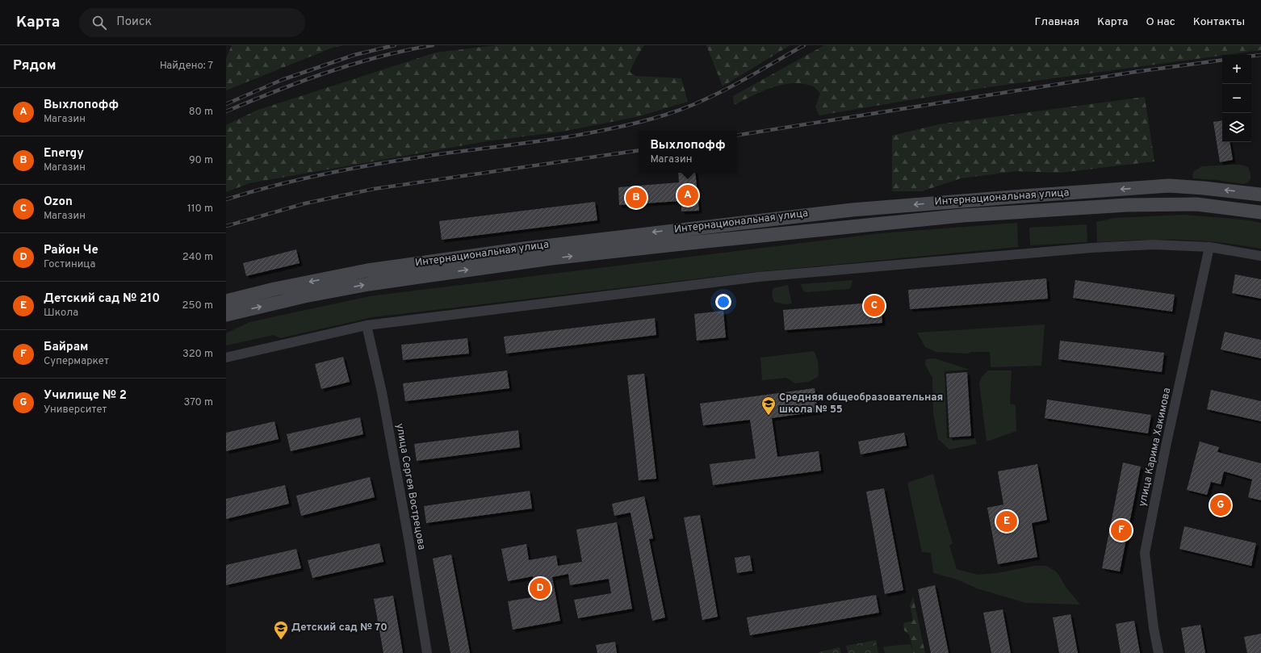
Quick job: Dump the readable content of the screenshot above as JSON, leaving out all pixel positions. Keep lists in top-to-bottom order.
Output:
{
  "streets": {
    "main road": ["Интернациональная улица"],
    "street": ["улица Карима Хакимова", "улица Сергея Вострецова"]
  },
  "places": {
    "school or university": ["Средняя общеобразовательная школа № 55", "Детский сад № 70"]
  },
  "page": {
    "header": "Карта",
    "search": "Поиск",
    "nav": [
      "Главная",
      "Карта",
      "О нас",
      "Контакты"
    ],
    "heading": ["Рядом", "Найдено: 7"],
    "map_buttons": ["+", "−"],
    "list": [
      {
        "mark": "A",
        "name": "Выхлопофф",
        "note": "Магазин",
        "value": "80 m"
      },
      {
        "mark": "B",
        "name": "Energy",
        "note": "Магазин",
        "value": "90 m"
      },
      {
        "mark": "C",
        "name": "Ozon",
        "note": "Магазин",
        "value": "110 m"
      },
      {
        "mark": "D",
        "name": "Район Че",
        "note": "Гостиница",
        "value": "240 m"
      },
      {
        "mark": "E",
        "name": "Детский сад № 210",
        "note": "Школа",
        "value": "250 m"
      },
      {
        "mark": "F",
        "name": "Байрам",
        "note": "Супермаркет",
        "value": "320 m"
      },
      {
        "mark": "G",
        "name": "Училище № 2",
        "note": "Университет",
        "value": "370 m"
      }
    ],
    "popup": ["Выхлопофф", "Магазин"],
    "pins": [
      "A",
      "B",
      "C",
      "G",
      "E",
      "F",
      "D"
    ]
  }
}
